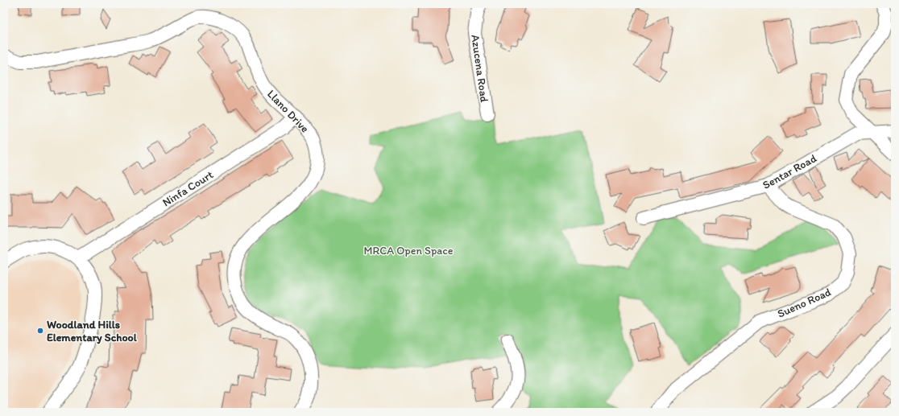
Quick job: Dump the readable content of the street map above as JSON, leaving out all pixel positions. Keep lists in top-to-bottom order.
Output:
{
  "streets": {
    "street": [
      "Azucena Road",
      "Llano Drive",
      "Sentar Road",
      "Ninfa Court",
      "Sueno Road"
    ]
  },
  "crossings": [
    ["Llano Drive", "Ninfa Court"],
    ["Sentar Road", "Sueno Road"]
  ],
  "parks": ["MRCA Open Space"],
  "places": ["Woodland Hills Elementary School"]
}
